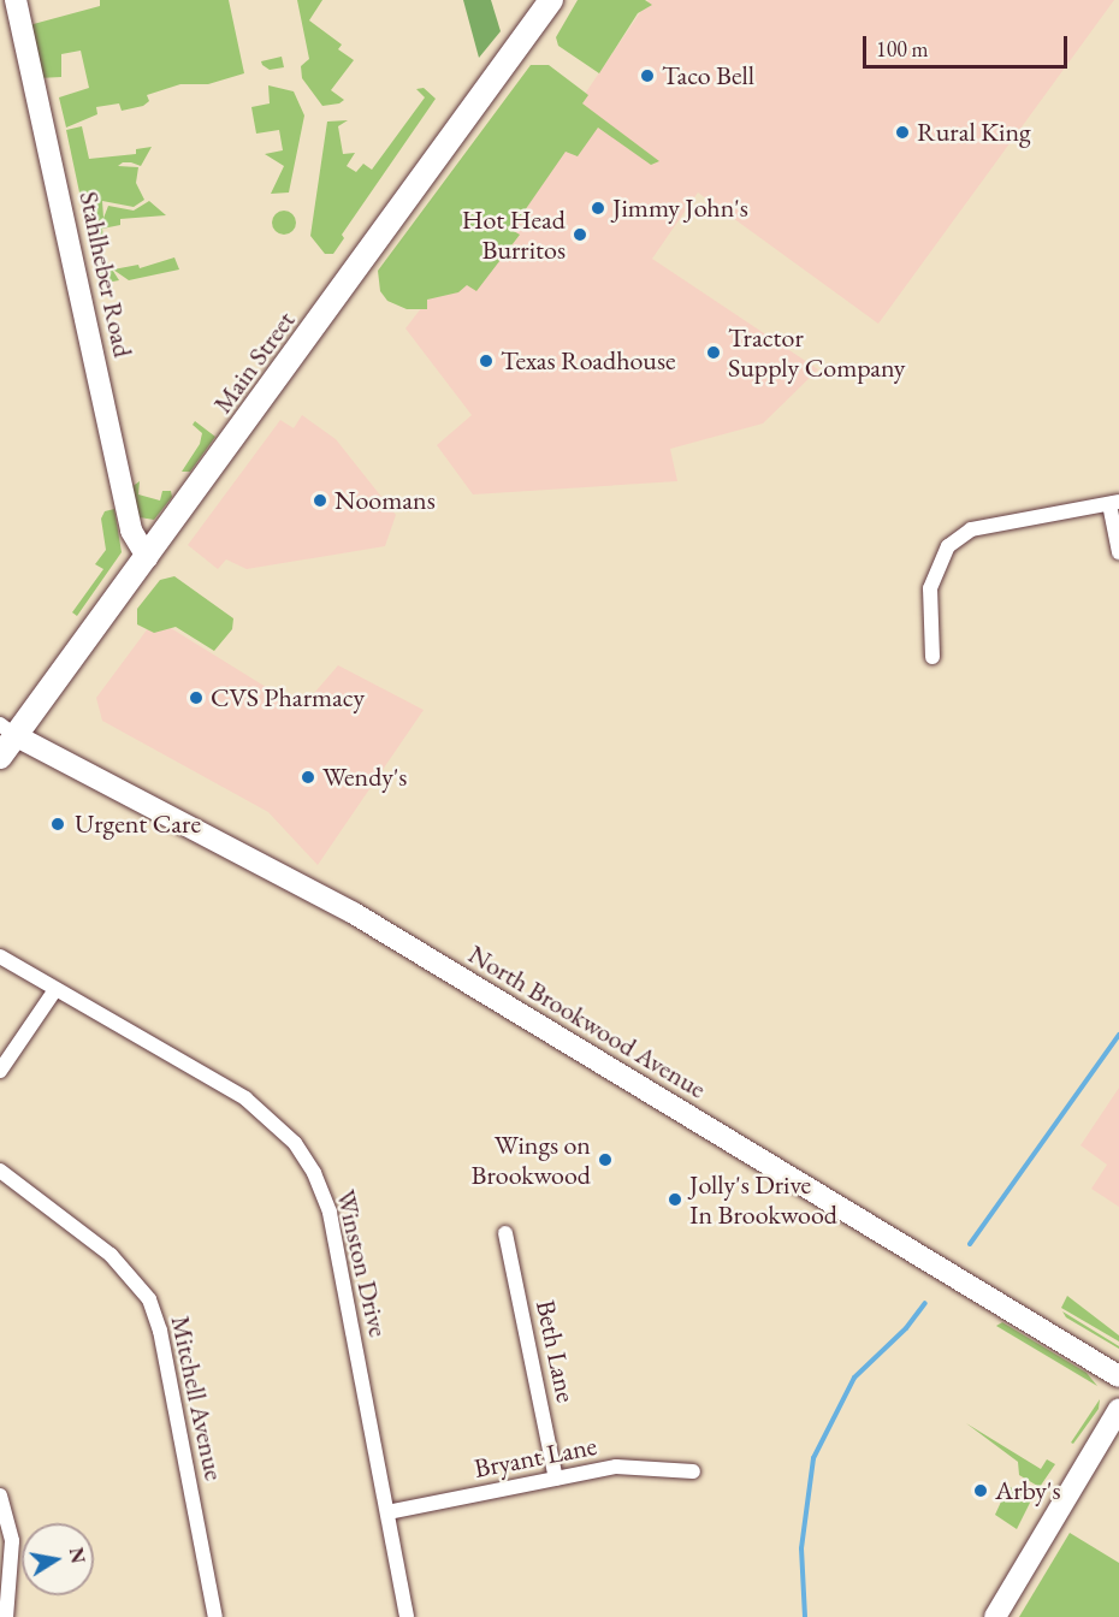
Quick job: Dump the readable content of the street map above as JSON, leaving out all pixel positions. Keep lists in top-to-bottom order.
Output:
{
  "streets": {
    "main road": ["Main Street"],
    "street": [
      "Stahlheber Road",
      "North Brookwood Avenue",
      "Winston Drive",
      "Beth Lane",
      "Mitchell Avenue",
      "Bryant Lane"
    ]
  },
  "crossings": [
    ["Stahlheber Road", "Main Street"],
    ["Main Street", "North Brookwood Avenue"],
    ["Winston Drive", "Bryant Lane"],
    ["Beth Lane", "Bryant Lane"]
  ],
  "places": [
    "Taco Bell",
    "Rural King",
    "Jimmy John's",
    "Hot Head Burritos",
    "Tractor Supply Company",
    "Texas Roadhouse",
    "Noomans",
    "CVS Pharmacy",
    "Wendy's",
    "Urgent Care",
    "Wings on Brookwood",
    "Jolly's Drive In Brookwood",
    "Arby's"
  ],
  "scale_bar": "100 m",
  "north": "right"
}
